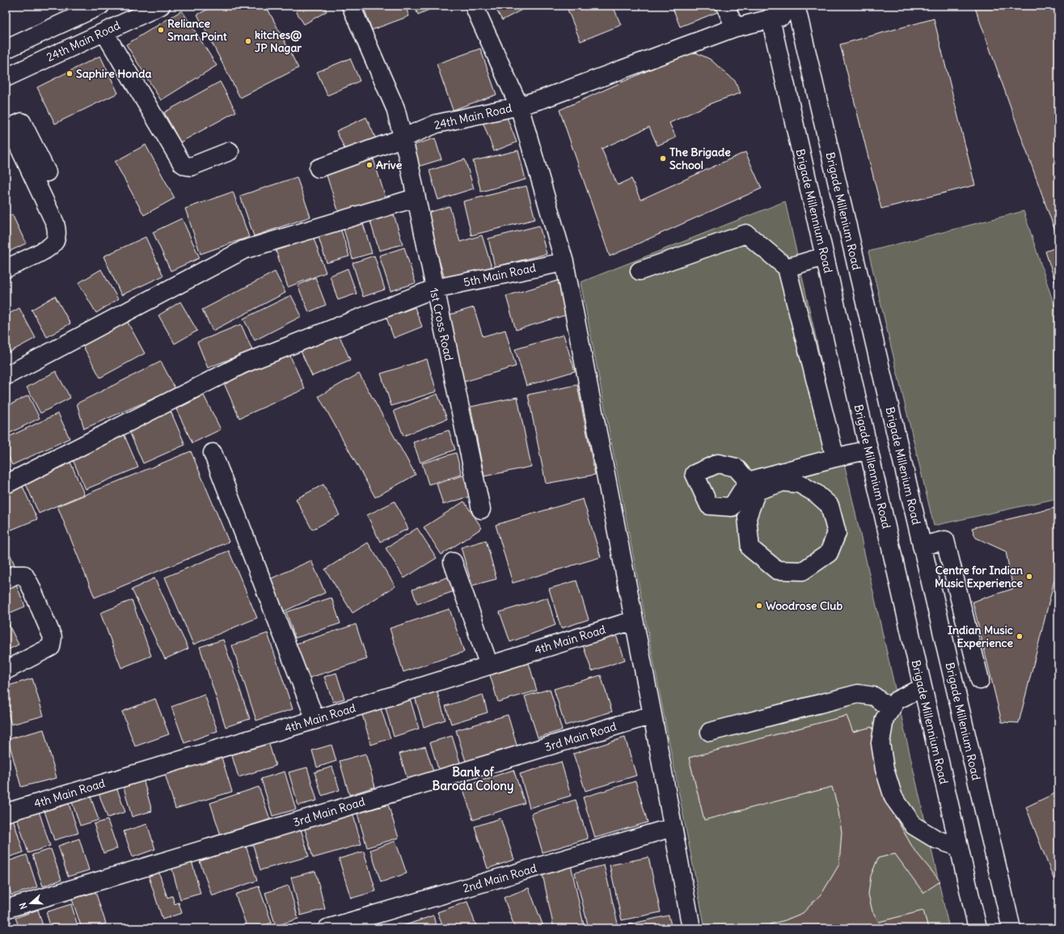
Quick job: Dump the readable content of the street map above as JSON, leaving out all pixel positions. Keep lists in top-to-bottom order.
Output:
{
  "streets": {
    "street": [
      "24th Main Road",
      "Brigade Millennium Road",
      "Brigade Millenium Road",
      "5th Main Road",
      "1st Cross Road",
      "4th Main Road",
      "3rd Main Road",
      "2nd Main Road"
    ]
  },
  "crossings": [
    ["24th Main Road", "1st Cross Road"],
    ["5th Main Road", "1st Cross Road"]
  ],
  "districts": ["Bank of Baroda Colony"],
  "places": [
    "Reliance Smart Point",
    "kitches@ JP Nagar",
    "Saphire Honda",
    "The Brigade School",
    "Arive",
    "Centre for Indian Music Experience",
    "Woodrose Club",
    "Indian Music Experience"
  ],
  "north": "left"
}
